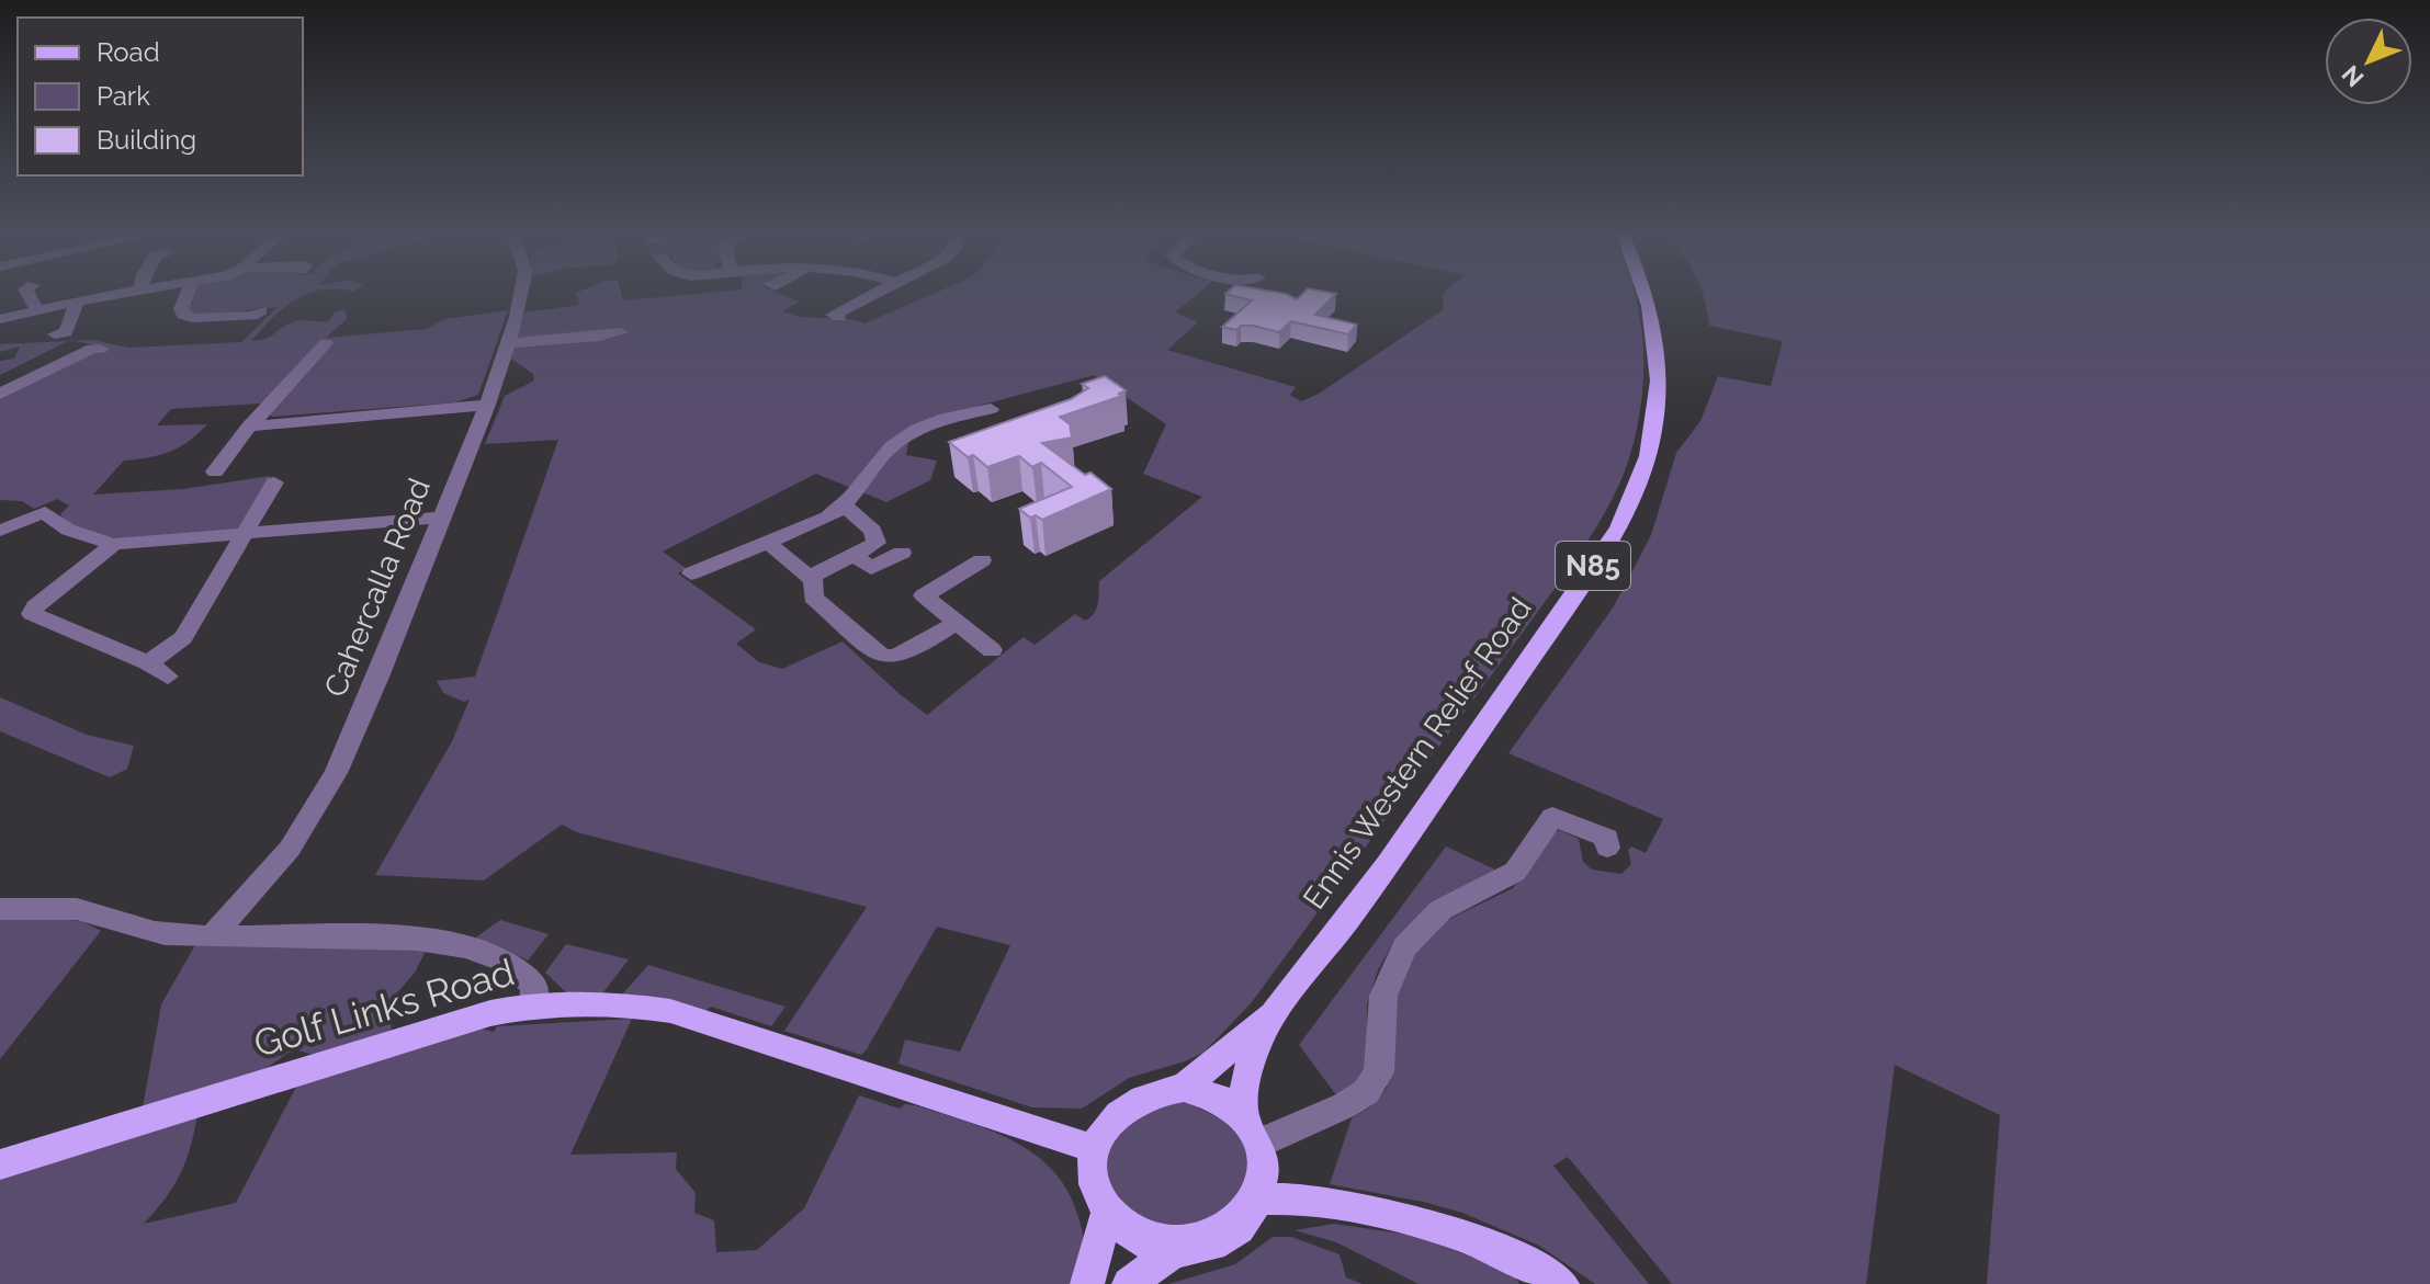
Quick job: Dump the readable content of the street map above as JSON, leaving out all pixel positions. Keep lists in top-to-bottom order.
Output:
{
  "streets": {
    "main road": ["N85", "Ennis Western Relief Road", "Golf Links Road"],
    "street": ["Cahercalla Road"]
  },
  "crossings": [
    ["N85", "Ennis Western Relief Road"],
    ["N85", "Golf Links Road"],
    ["Ennis Western Relief Road", "Golf Links Road"]
  ],
  "legend": ["Road", "Park", "Building"],
  "north": "bottom left"
}
